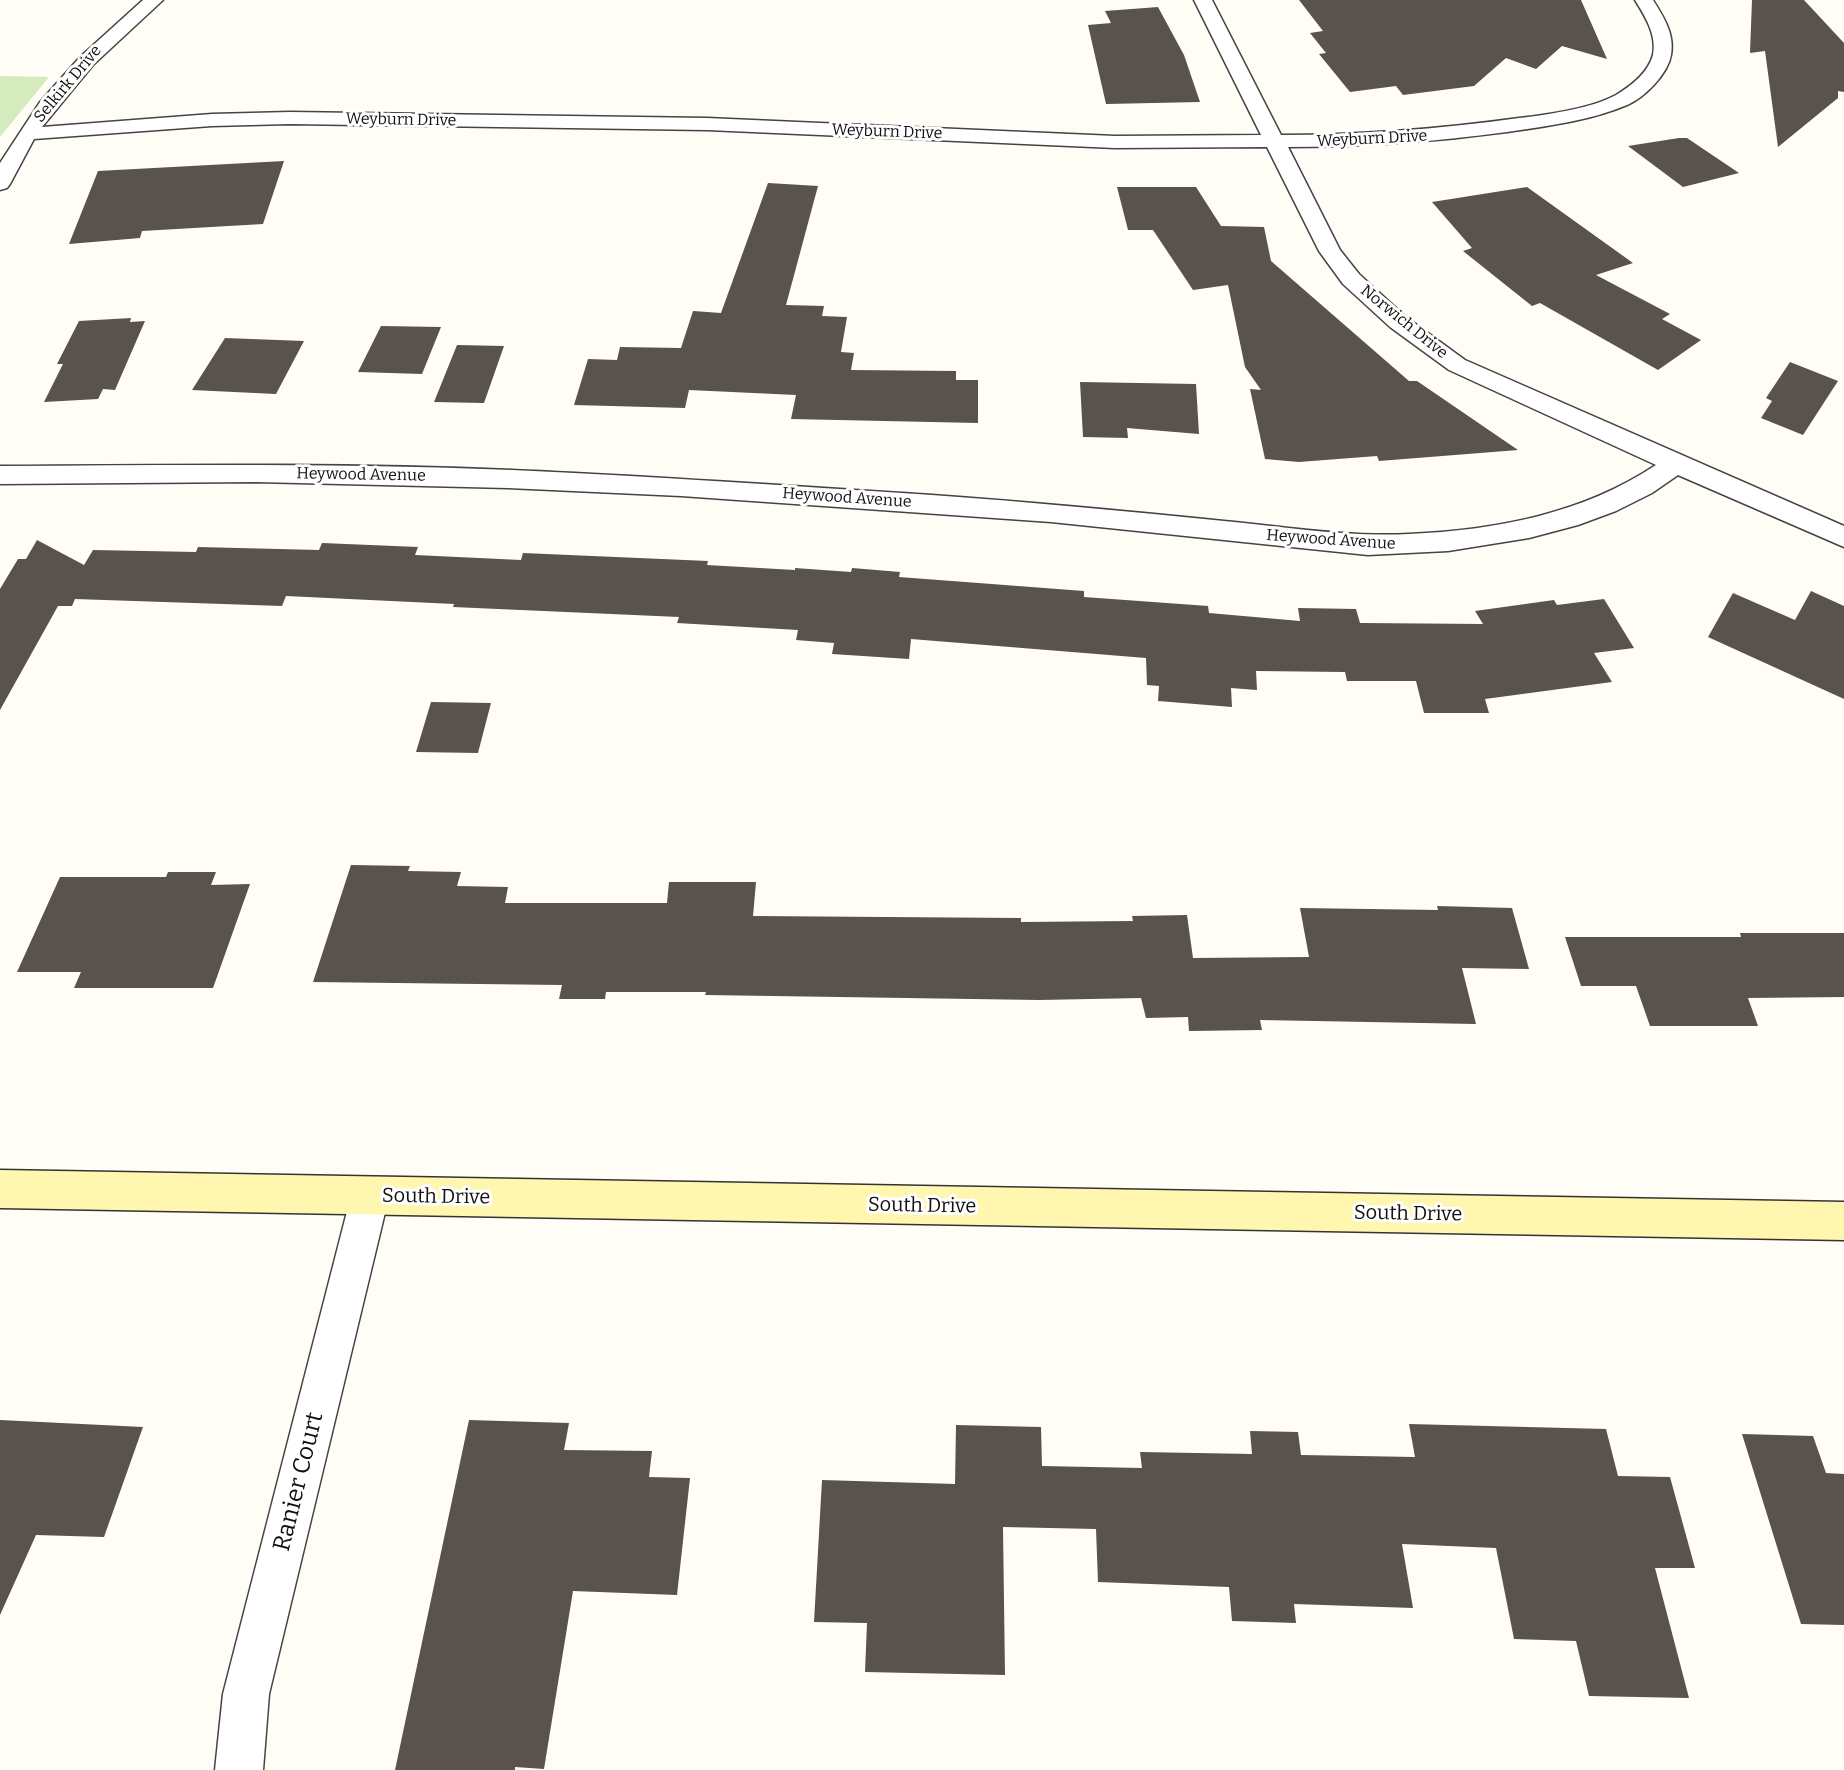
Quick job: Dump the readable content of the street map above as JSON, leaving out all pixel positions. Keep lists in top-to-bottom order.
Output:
{
  "streets": {
    "street": [
      "Selkirk Drive",
      "Weyburn Drive",
      "Norwich Drive",
      "Heywood Avenue",
      "South Drive",
      "Ranier Court"
    ]
  },
  "crossings": [
    ["Selkirk Drive", "Weyburn Drive"],
    ["Weyburn Drive", "Norwich Drive"],
    ["Norwich Drive", "Heywood Avenue"],
    ["South Drive", "Ranier Court"]
  ]
}
